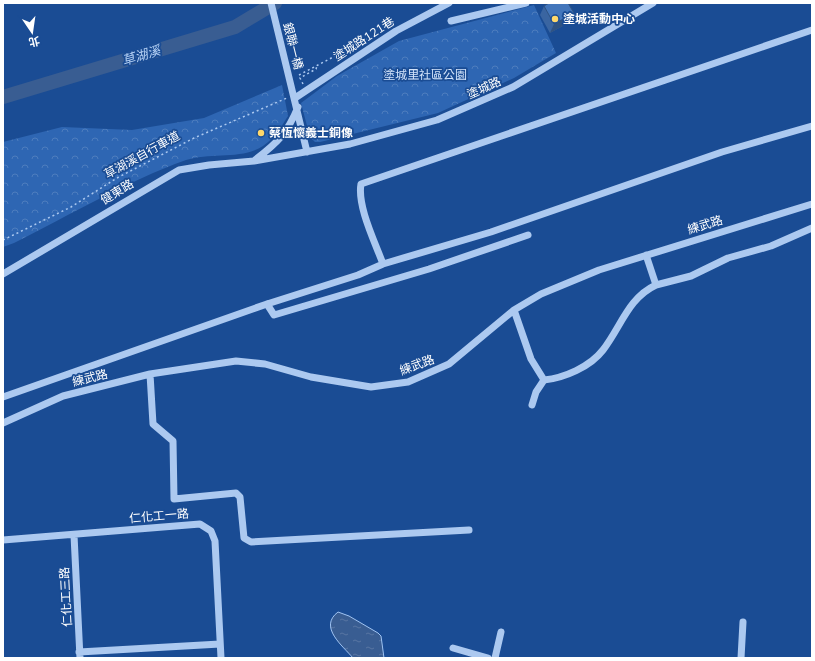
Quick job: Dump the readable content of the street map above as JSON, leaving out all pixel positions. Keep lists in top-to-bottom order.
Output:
{
  "streets": {
    "street": [
      "塗城路121巷",
      "銀聯一橋",
      "塗城路",
      "健東路",
      "練武路",
      "仁化工一路",
      "仁化工三路"
    ],
    "path": ["草湖溪自行車道"]
  },
  "crossings": [
    ["塗城路121巷", "銀聯一橋"],
    ["塗城路121巷", "草湖溪自行車道"],
    ["銀聯一橋", "草湖溪自行車道"],
    ["塗城路", "健東路"],
    ["仁化工一路", "仁化工三路"]
  ],
  "water": ["草湖溪"],
  "parks": ["塗城里社區公園"],
  "places": ["塗城活動中心", "蔡恆懷義士銅像"],
  "north": "bottom"
}
